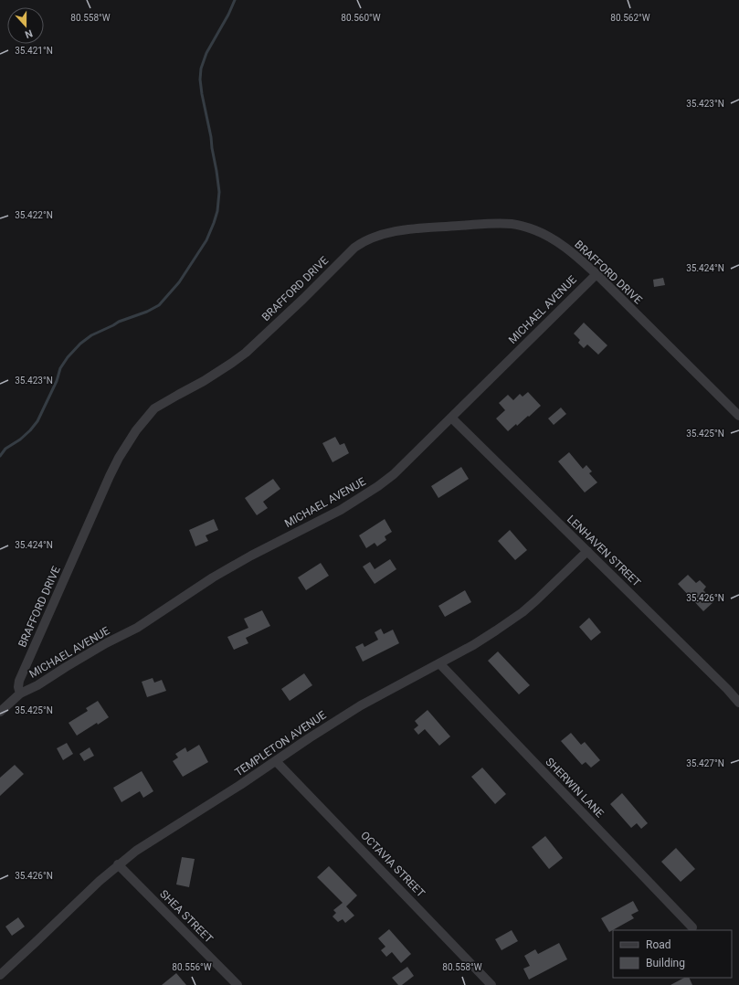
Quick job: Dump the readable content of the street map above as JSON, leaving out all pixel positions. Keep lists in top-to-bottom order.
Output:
{
  "streets": {
    "street": [
      "BRAFFORD DRIVE",
      "MICHAEL AVENUE",
      "LENHAVEN STREET",
      "TEMPLETON AVENUE",
      "SHERWIN LANE",
      "OCTAVIA STREET",
      "SHEA STREET"
    ]
  },
  "crossings": [
    ["BRAFFORD DRIVE", "MICHAEL AVENUE"],
    ["MICHAEL AVENUE", "LENHAVEN STREET"],
    ["LENHAVEN STREET", "TEMPLETON AVENUE"],
    ["TEMPLETON AVENUE", "SHERWIN LANE"],
    ["TEMPLETON AVENUE", "OCTAVIA STREET"],
    ["TEMPLETON AVENUE", "SHEA STREET"]
  ],
  "legend": ["Road", "Building"],
  "north": "bottom",
  "coordinates": [
    "80.558°W",
    "80.560°W",
    "80.562°W",
    "35.421°N",
    "35.423°N",
    "35.422°N",
    "35.424°N",
    "35.425°N",
    "35.426°N",
    "35.427°N",
    "80.556°W"
  ]
}
